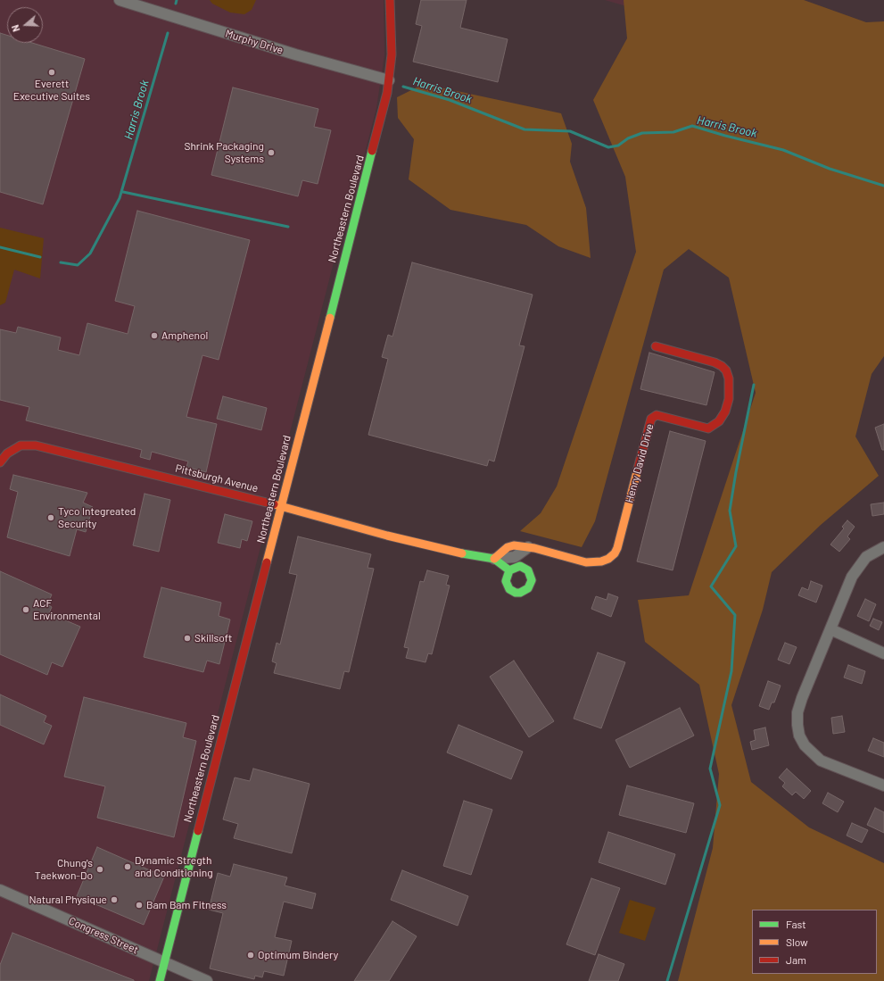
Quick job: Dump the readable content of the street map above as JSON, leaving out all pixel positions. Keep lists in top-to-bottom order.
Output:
{
  "streets": {
    "street": [
      "Murphy Drive",
      "Northeastern Boulevard",
      "Henry David Drive",
      "Pittsburgh Avenue",
      "Congress Street"
    ]
  },
  "crossings": [
    ["Murphy Drive", "Northeastern Boulevard"],
    ["Northeastern Boulevard", "Pittsburgh Avenue"],
    ["Northeastern Boulevard", "Congress Street"],
    ["Henry David Drive", "Pittsburgh Avenue"]
  ],
  "water": ["Harris Brook"],
  "places": [
    "Everett Executive Suites",
    "Shrink Packaging Systems",
    "Amphenol",
    "Tyco Integreated Security",
    "ACF Environmental",
    "Skillsoft",
    "Dynamic Stregth and Conditioning",
    "Chung's Taekwon-Do",
    "Natural Physique",
    "Bam Bam Fitness",
    "Optimum Bindery"
  ],
  "legend": ["Fast", "Slow", "Jam"],
  "north": "left"
}
